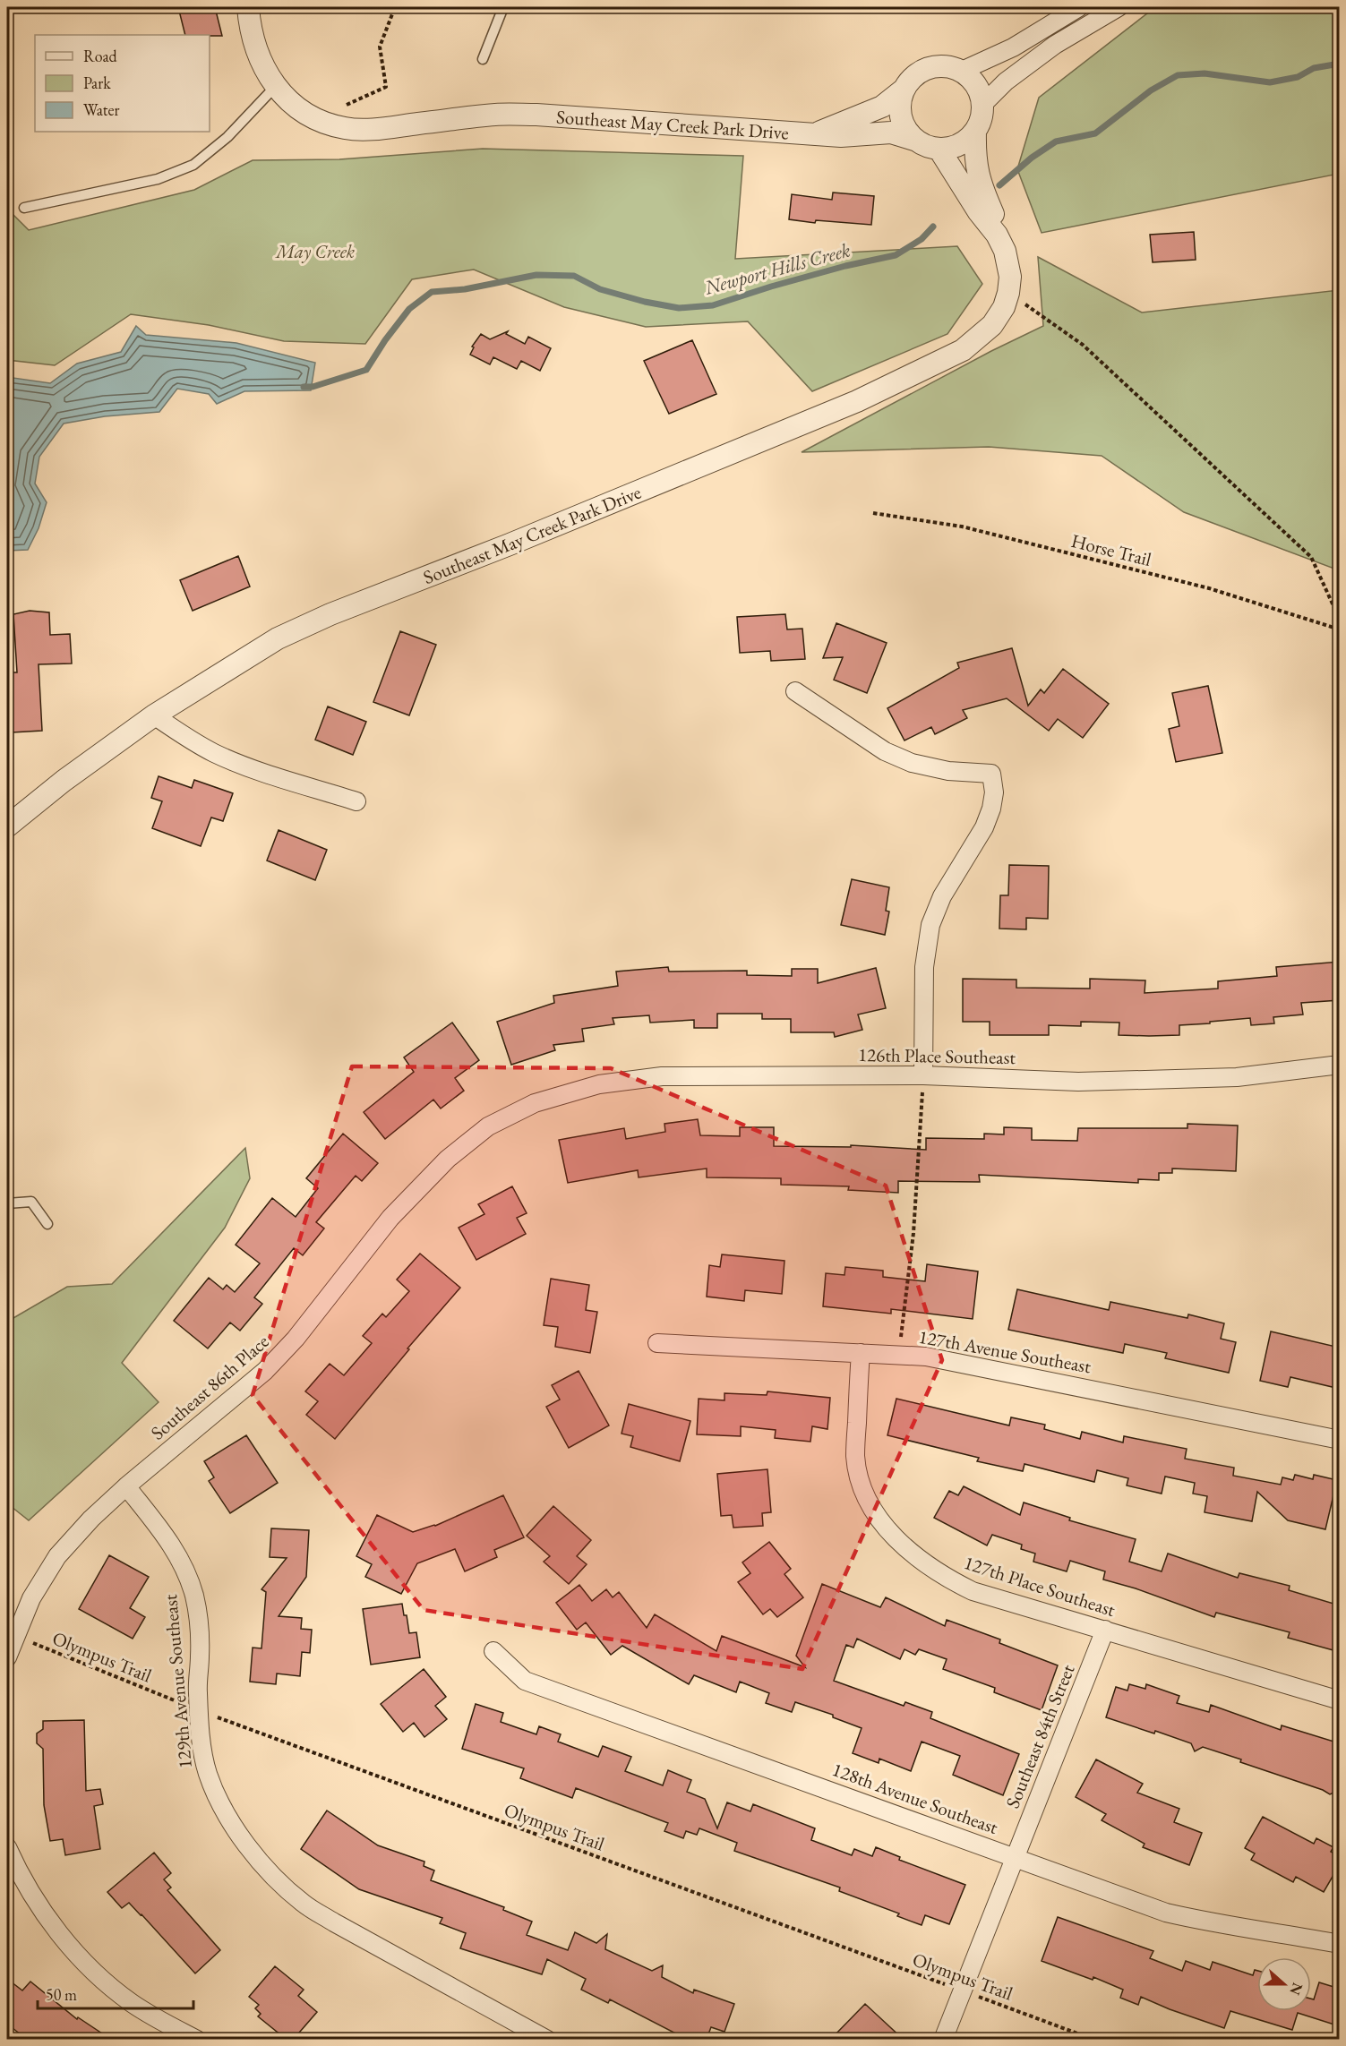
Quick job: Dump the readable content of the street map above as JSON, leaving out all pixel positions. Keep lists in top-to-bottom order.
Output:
{
  "streets": {
    "street": [
      "Southeast May Creek Park Drive",
      "126th Place Southeast",
      "127th Avenue Southeast",
      "Southeast 86th Place",
      "127th Place Southeast",
      "129th Avenue Southeast",
      "Southeast 84th Street",
      "128th Avenue Southeast"
    ],
    "path": ["Horse Trail", "Olympus Trail"]
  },
  "crossings": [
    ["126th Place Southeast", "Southeast 86th Place"],
    ["127th Avenue Southeast", "127th Place Southeast"],
    ["Southeast 86th Place", "Olympus Trail"],
    ["Southeast 86th Place", "129th Avenue Southeast"],
    ["127th Place Southeast", "Southeast 84th Street"],
    ["Olympus Trail", "129th Avenue Southeast"],
    ["Olympus Trail", "Southeast 84th Street"],
    ["Southeast 84th Street", "128th Avenue Southeast"]
  ],
  "water": ["Newport Hills Creek"],
  "parks": ["May Creek"],
  "legend": ["Road", "Park", "Water"],
  "scale_bar": "50 m",
  "north": "right"
}
